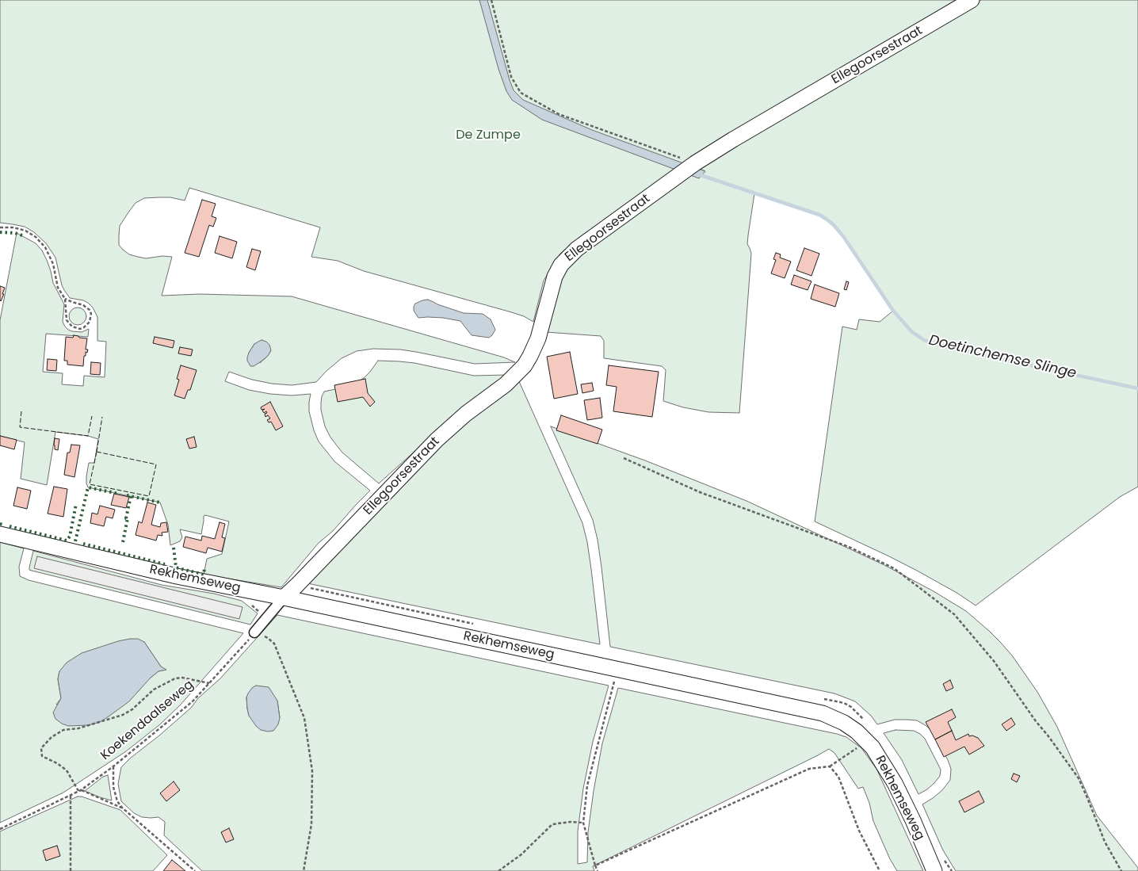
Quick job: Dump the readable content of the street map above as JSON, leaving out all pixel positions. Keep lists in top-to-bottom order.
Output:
{
  "streets": {
    "street": ["Ellegoorsestraat", "Rekhemseweg"],
    "path": ["Koekendaalseweg"]
  },
  "crossings": [
    ["Ellegoorsestraat", "Rekhemseweg"]
  ],
  "water": ["Doetinchemse Slinge"],
  "parks": ["De Zumpe"]
}
